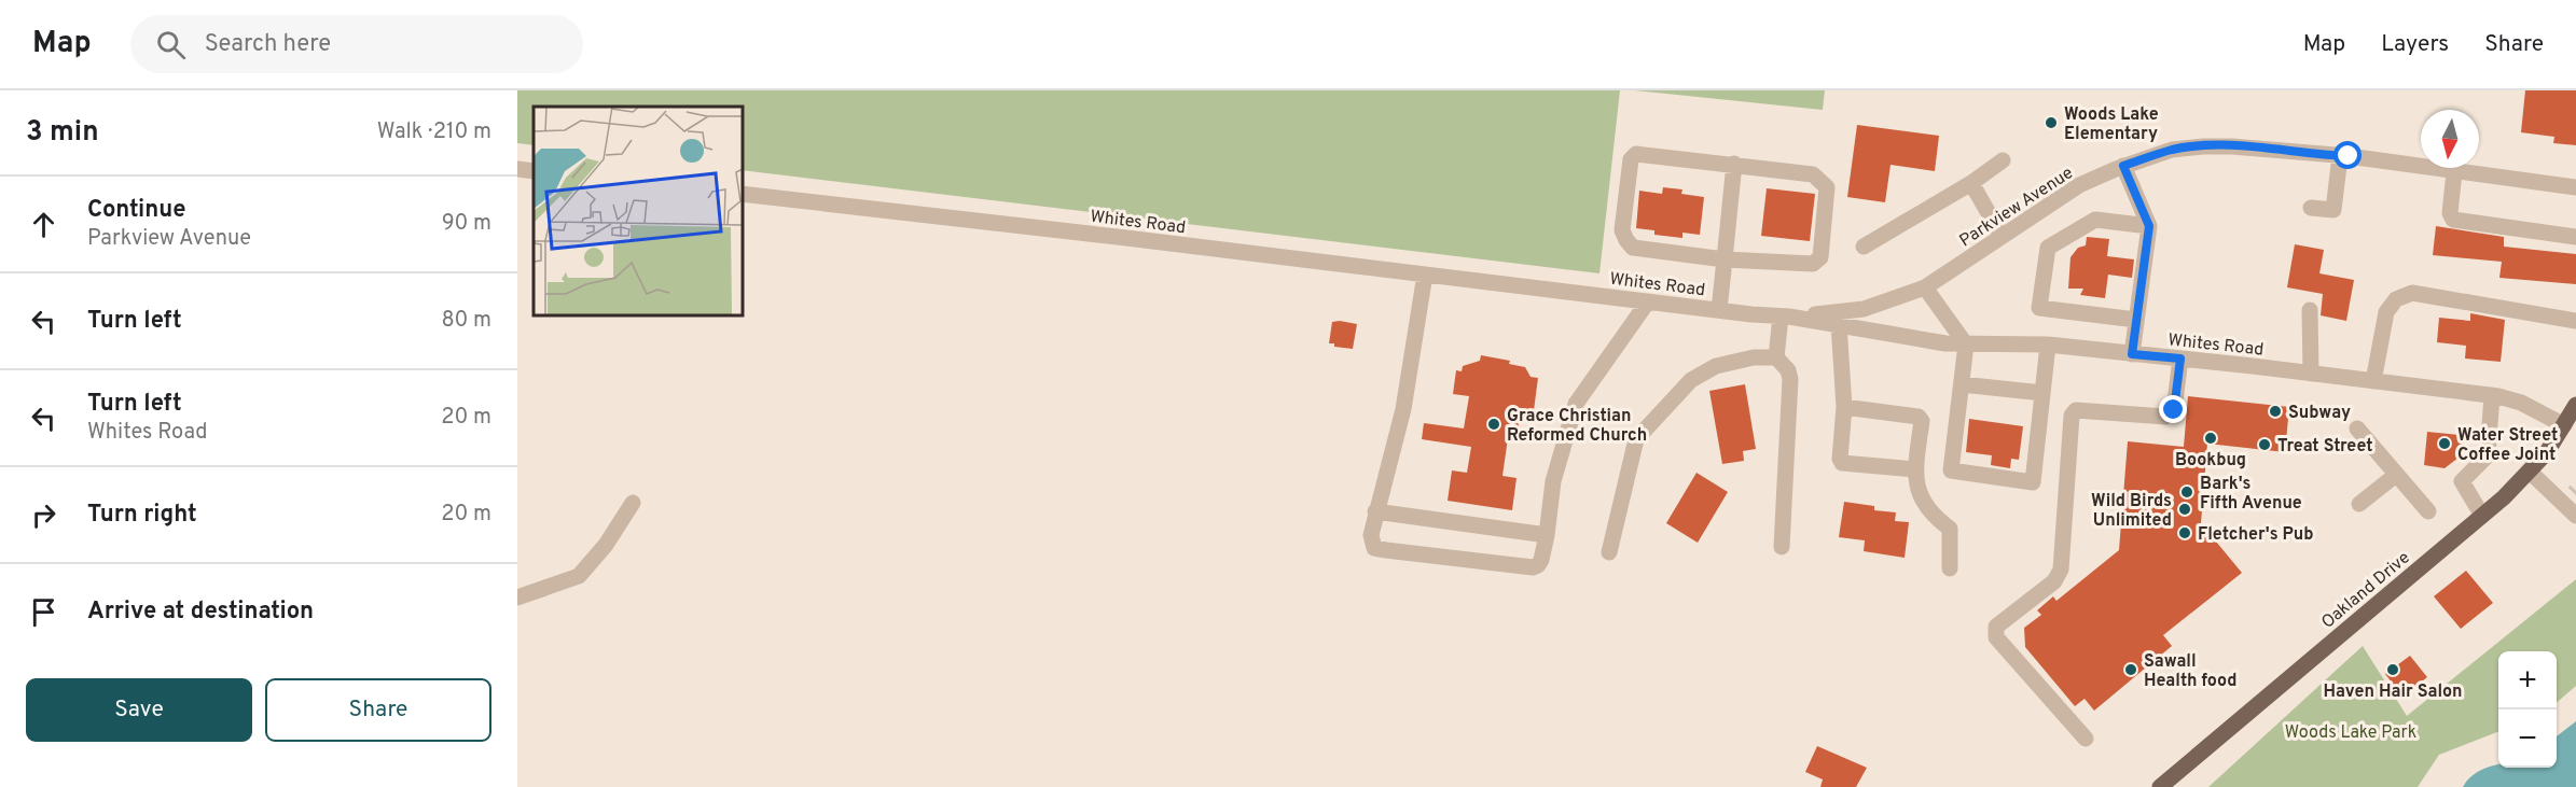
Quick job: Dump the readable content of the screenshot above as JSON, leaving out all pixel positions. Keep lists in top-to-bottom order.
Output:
{
  "streets": {
    "main road": ["Oakland Drive"],
    "street": ["Parkview Avenue", "Whites Road"]
  },
  "crossings": [
    ["Parkview Avenue", "Whites Road"],
    ["Whites Road", "Oakland Drive"]
  ],
  "parks": ["Woods Lake Park"],
  "places": [
    "Woods Lake Elementary",
    "Subway",
    "Grace Christian Reformed Church",
    "Bookbug",
    "Water Street Coffee Joint",
    "Treat Street",
    "Bark's Fifth Avenue",
    "Wild Birds Unlimited",
    "Fletcher's Pub",
    "Sawall Health food",
    "Haven Hair Salon"
  ],
  "north": "bottom",
  "page": {
    "header": "Map",
    "search": "Search here",
    "nav": ["Map", "Layers", "Share"],
    "heading": ["3 min", "Walk · 210 m"],
    "list": [
      ["Continue", "Parkview Avenue", "90 m"],
      ["Turn left", "80 m"],
      ["Turn left", "Whites Road", "20 m"],
      ["Turn right", "20 m"],
      "Arrive at destination"
    ],
    "map_buttons": ["+", "−"],
    "buttons": ["Save", "Share"]
  }
}
